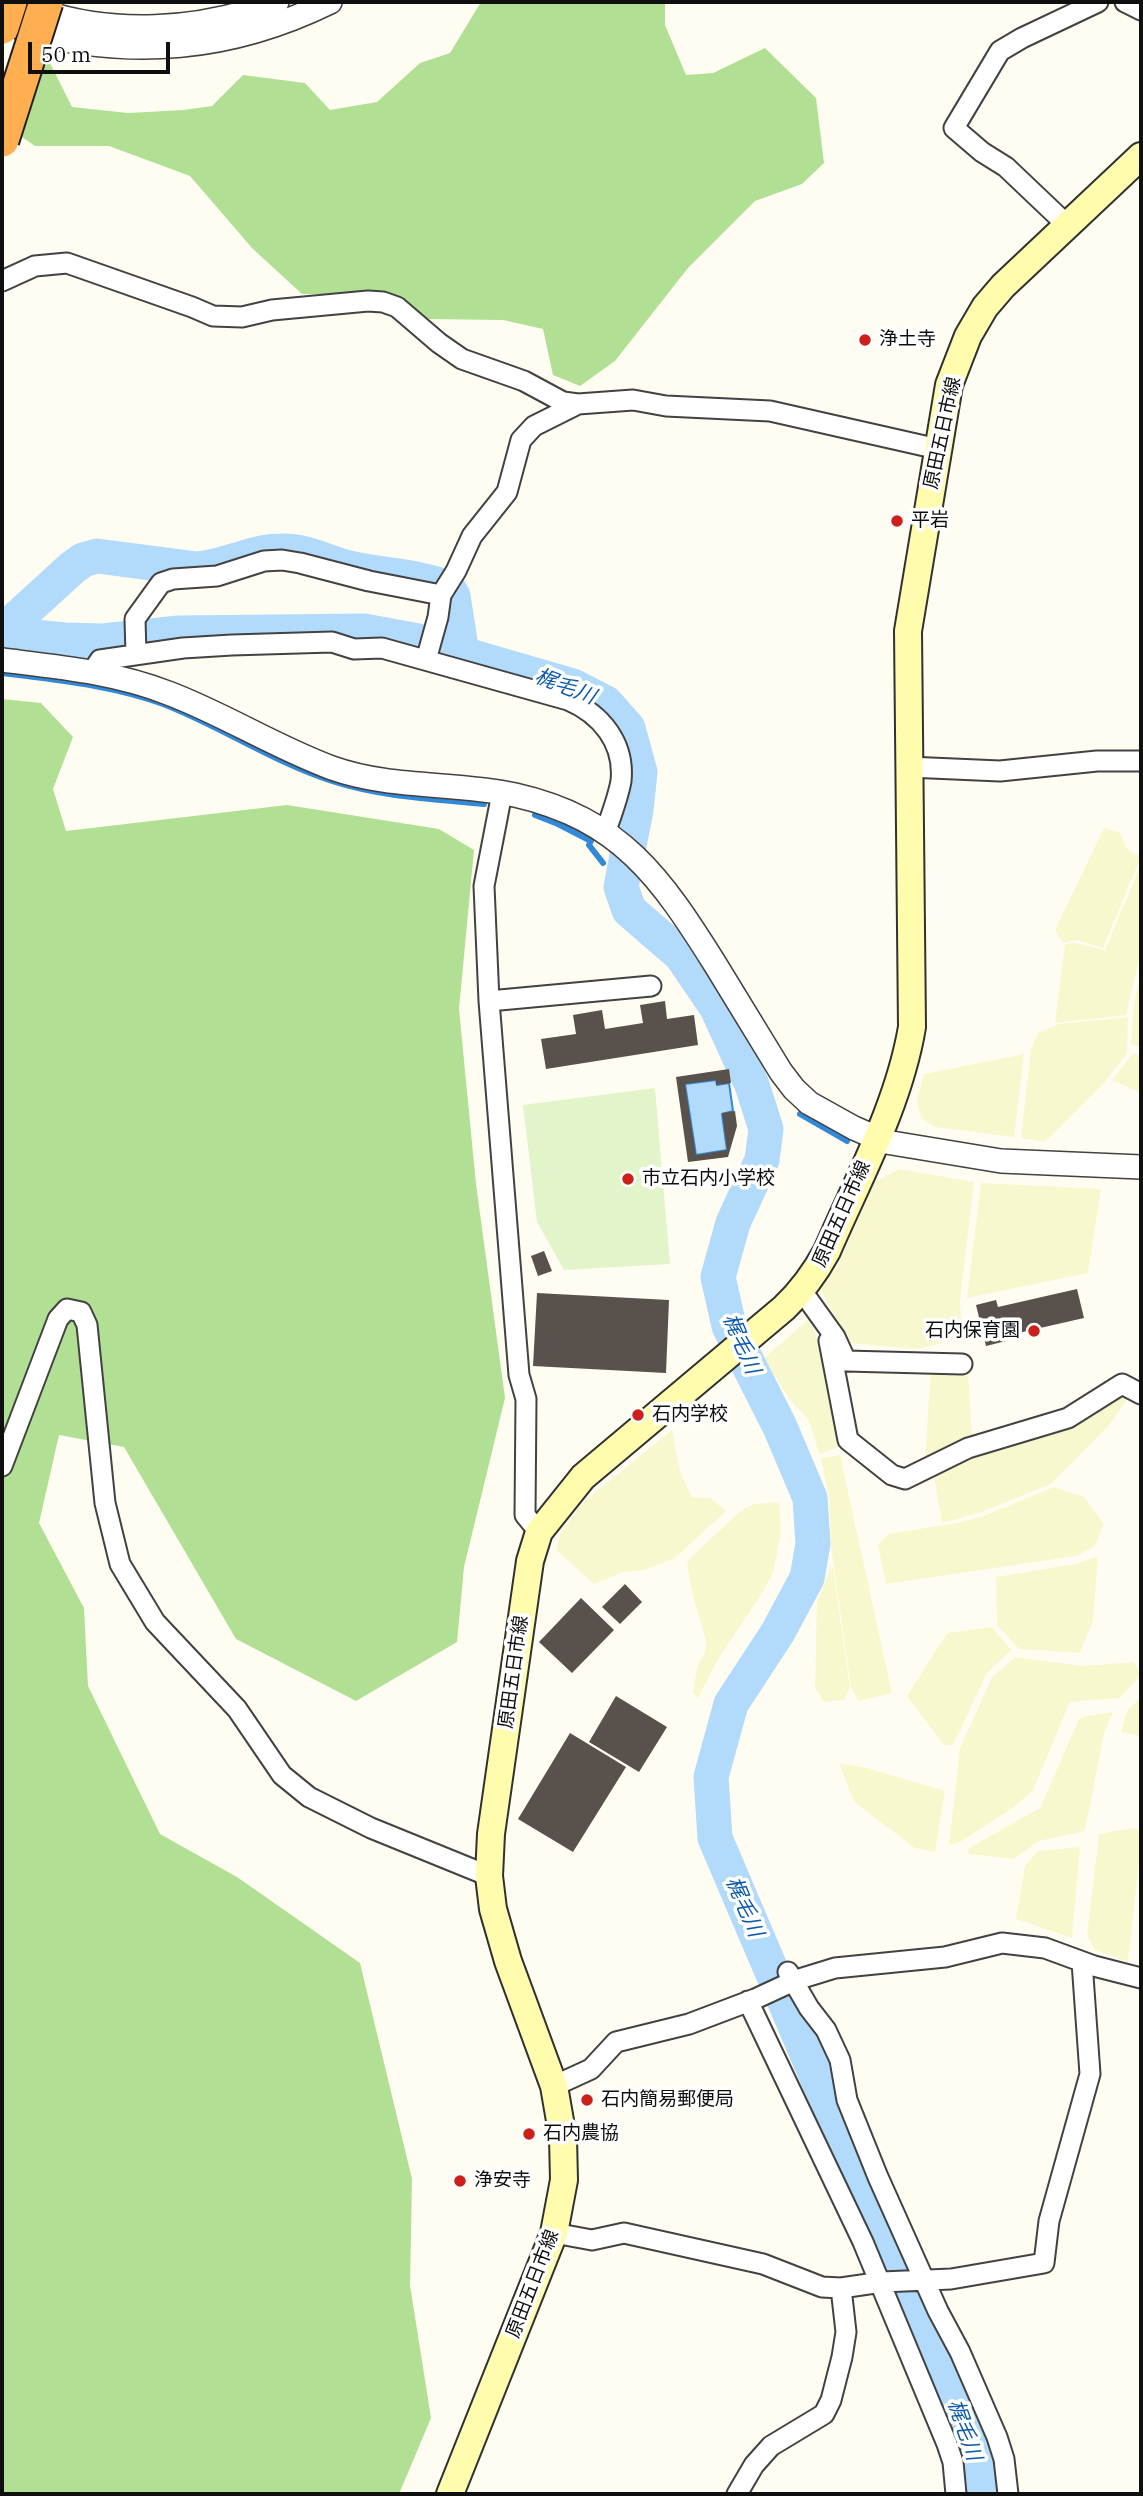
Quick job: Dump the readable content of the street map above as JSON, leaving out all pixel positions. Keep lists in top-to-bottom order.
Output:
{
  "streets": {
    "main road": ["原田五日市線"]
  },
  "water": ["梶毛川"],
  "places": [
    "浄土寺",
    "平岩",
    "市立石内小学校",
    "石内保育園",
    "石内学校",
    "石内簡易郵便局",
    "石内農協",
    "浄安寺"
  ],
  "scale_bar": "50 m"
}
